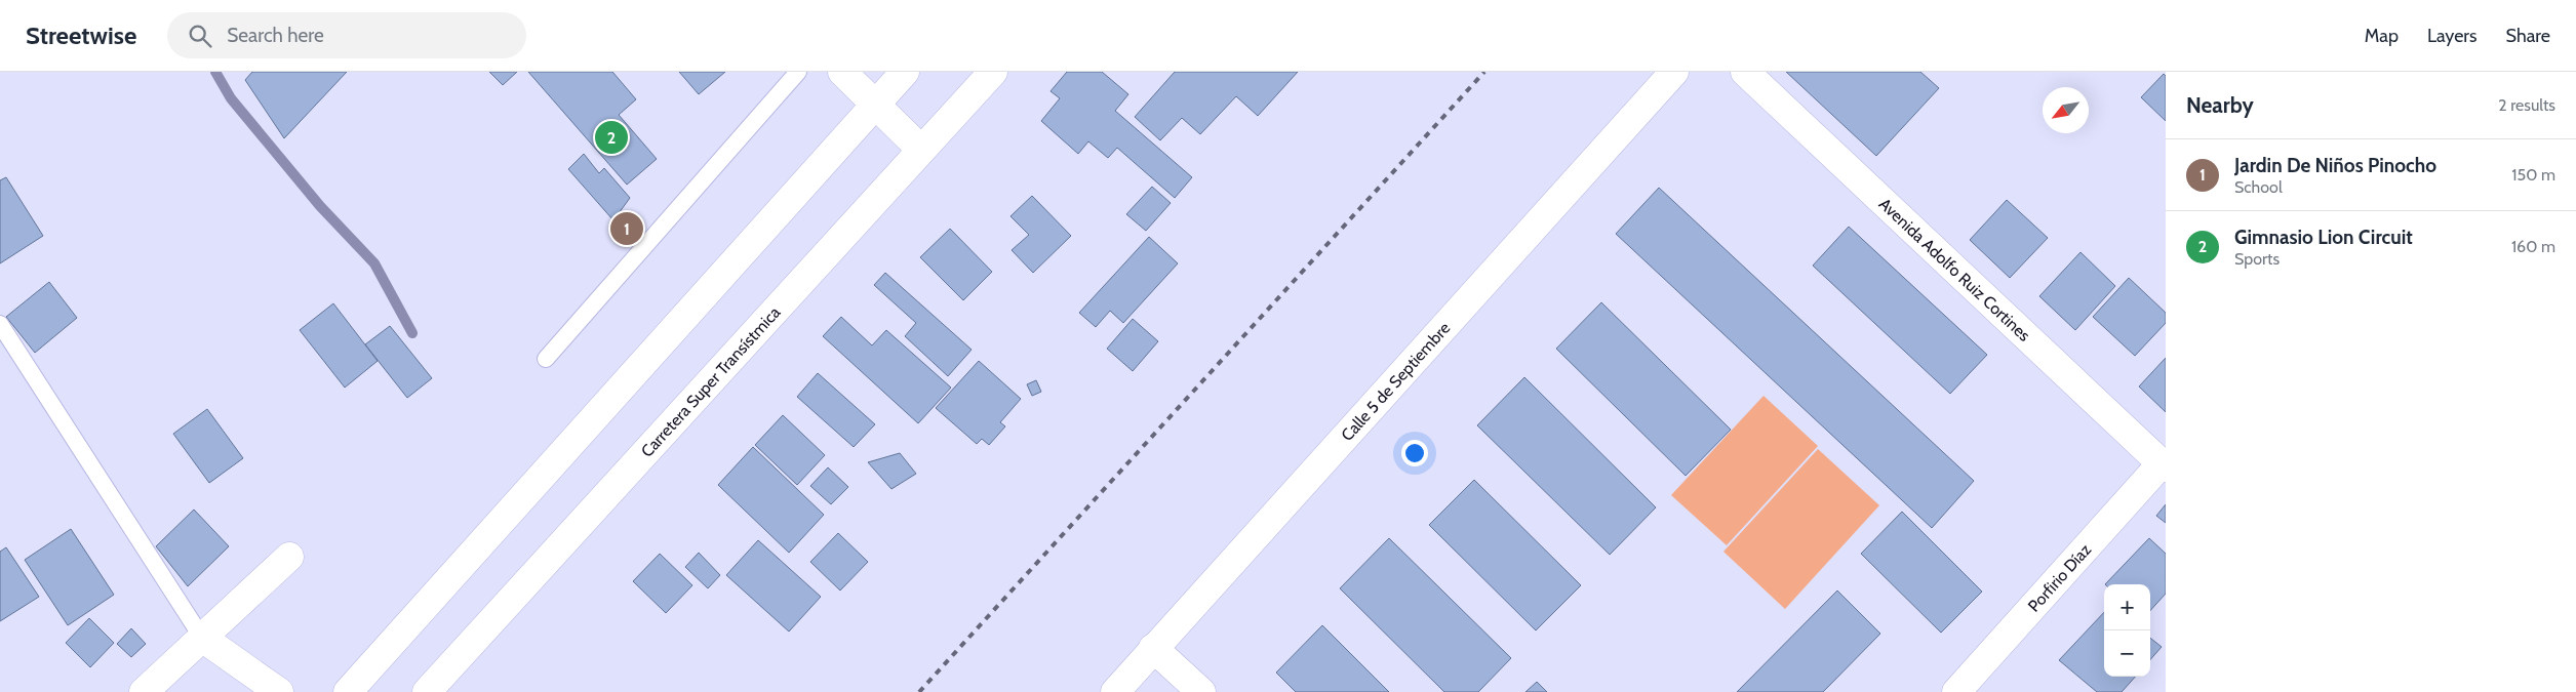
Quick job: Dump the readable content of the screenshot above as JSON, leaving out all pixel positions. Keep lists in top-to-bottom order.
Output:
{
  "streets": {
    "street": [
      "Avenida Adolfo Ruiz Cortines",
      "Carretera Super Transístmica",
      "Calle 5 de Septiembre",
      "Porfirio Díaz"
    ]
  },
  "crossings": [
    ["Avenida Adolfo Ruiz Cortines", "Porfirio Díaz"]
  ],
  "north": "bottom left",
  "page": {
    "header": "Streetwise",
    "search": "Search here",
    "nav": ["Map", "Layers", "Share"],
    "heading": ["Nearby", "2 results"],
    "pins": ["2", "1"],
    "list": [
      {
        "mark": "1",
        "name": "Jardin De Niños Pinocho",
        "note": "School",
        "value": "150 m"
      },
      {
        "mark": "2",
        "name": "Gimnasio Lion Circuit",
        "note": "Sports",
        "value": "160 m"
      }
    ],
    "map_buttons": ["+", "−"]
  }
}
